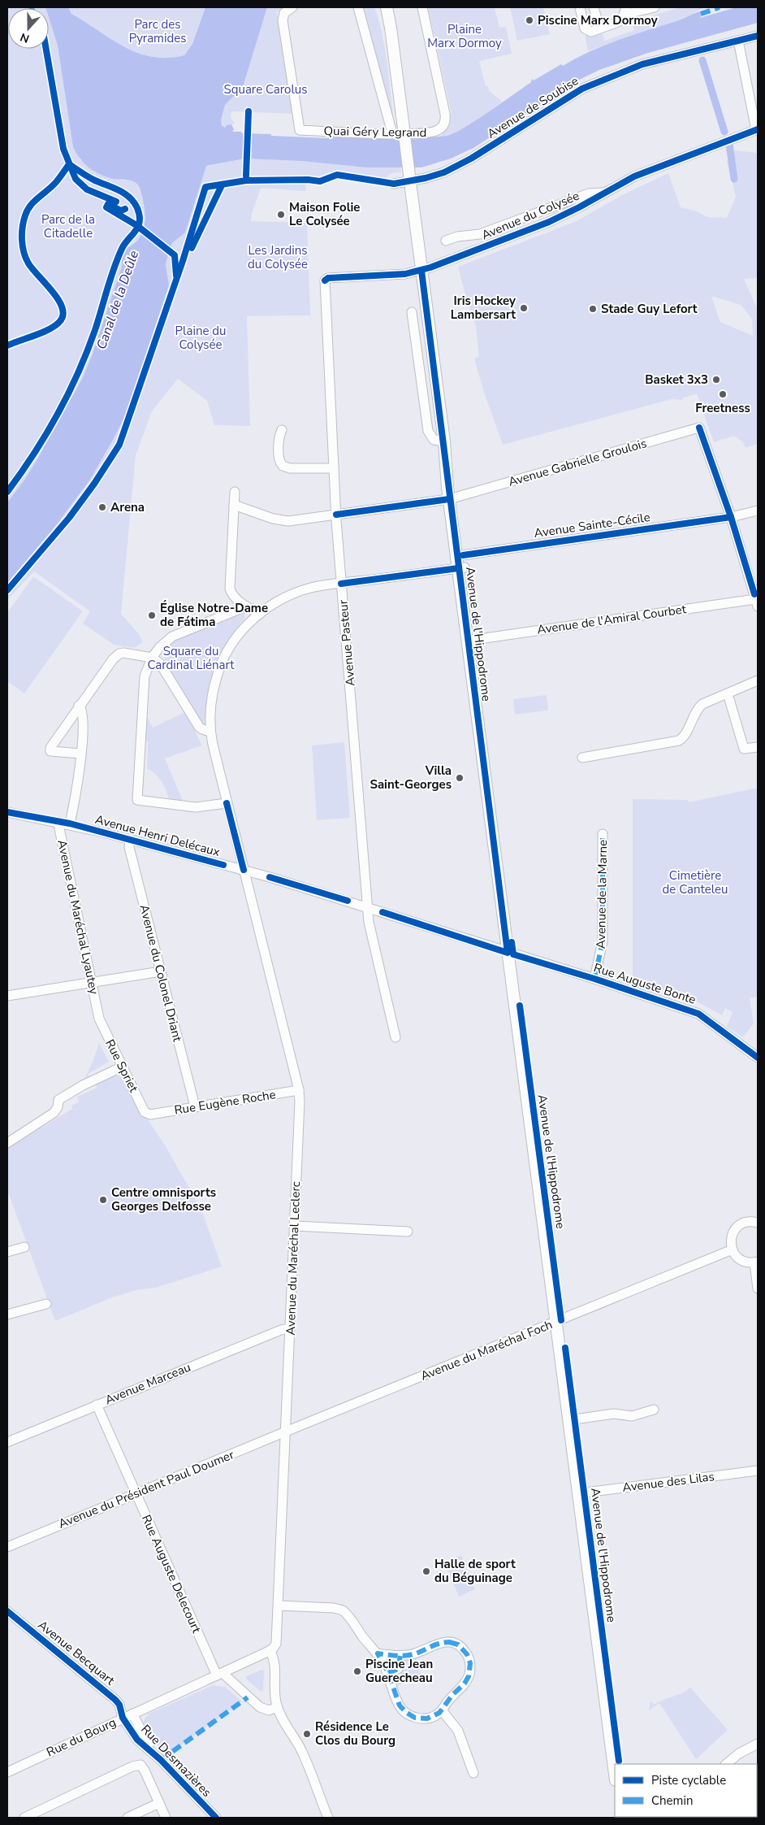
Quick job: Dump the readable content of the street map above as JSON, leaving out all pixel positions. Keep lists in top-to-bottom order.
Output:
{
  "streets": {
    "main road": ["Avenue de l'Hippodrome"],
    "street": [
      "Avenue de Soubise",
      "Quai Géry Legrand",
      "Avenue du Colysée",
      "Avenue Gabrielle Groulois",
      "Avenue Sainte-Cécile",
      "Avenue de l'Amiral Courbet",
      "Avenue Pasteur",
      "Avenue Henri Delécaux",
      "Avenue de la Marne",
      "Avenue du Maréchal Lyautey",
      "Avenue du Colonel Driant",
      "Rue Auguste Bonte",
      "Rue Spriet",
      "Rue Eugène Roche",
      "Avenue du Maréchal Leclerc",
      "Avenue du Maréchal Foch",
      "Avenue Marceau",
      "Avenue des Lilas",
      "Avenue du Président Paul Doumer",
      "Rue Auguste Delecourt",
      "Avenue Becquart",
      "Rue du Bourg",
      "Rue Desmazières"
    ]
  },
  "crossings": [
    ["Avenue du Colysée", "Avenue de l'Hippodrome"],
    ["Avenue du Colysée", "Avenue Pasteur"],
    ["Avenue Gabrielle Groulois", "Avenue Sainte-Cécile"],
    ["Avenue Gabrielle Groulois", "Avenue de l'Hippodrome"],
    ["Avenue Gabrielle Groulois", "Avenue Pasteur"],
    ["Avenue Sainte-Cécile", "Avenue de l'Hippodrome"],
    ["Avenue de l'Amiral Courbet", "Avenue de l'Hippodrome"],
    ["Avenue de l'Hippodrome", "Avenue Henri Delécaux"],
    ["Avenue de l'Hippodrome", "Rue Auguste Bonte"],
    ["Avenue de l'Hippodrome", "Avenue du Maréchal Leclerc"],
    ["Avenue de l'Hippodrome", "Avenue du Maréchal Foch"],
    ["Avenue de l'Hippodrome", "Avenue des Lilas"],
    ["Avenue Pasteur", "Avenue Henri Delécaux"],
    ["Avenue Pasteur", "Avenue du Maréchal Leclerc"],
    ["Avenue Henri Delécaux", "Avenue du Maréchal Lyautey"],
    ["Avenue Henri Delécaux", "Avenue du Colonel Driant"],
    ["Avenue Henri Delécaux", "Rue Auguste Bonte"],
    ["Avenue Henri Delécaux", "Avenue du Maréchal Leclerc"],
    ["Avenue de la Marne", "Rue Auguste Bonte"],
    ["Avenue du Maréchal Lyautey", "Rue Spriet"],
    ["Avenue du Colonel Driant", "Rue Eugène Roche"],
    ["Rue Spriet", "Rue Eugène Roche"],
    ["Rue Eugène Roche", "Avenue du Maréchal Leclerc"],
    ["Avenue du Maréchal Leclerc", "Avenue du Maréchal Foch"],
    ["Avenue du Maréchal Leclerc", "Avenue Marceau"],
    ["Avenue du Maréchal Leclerc", "Avenue du Président Paul Doumer"],
    ["Avenue du Maréchal Leclerc", "Rue du Bourg"],
    ["Avenue du Maréchal Foch", "Avenue du Président Paul Doumer"],
    ["Avenue Marceau", "Rue Auguste Delecourt"],
    ["Avenue du Président Paul Doumer", "Rue Auguste Delecourt"],
    ["Rue Auguste Delecourt", "Rue du Bourg"],
    ["Avenue Becquart", "Rue du Bourg"],
    ["Avenue Becquart", "Rue Desmazières"],
    ["Rue du Bourg", "Rue Desmazières"]
  ],
  "water": ["Canal de la Deûle"],
  "parks": [
    "Parc des Pyramides",
    "Plaine Marx Dormoy",
    "Square Carolus",
    "Parc de la Citadelle",
    "Les Jardins du Colysée",
    "Plaine du Colysée",
    "Square du Cardinal Liénart",
    "Cimetière de Canteleu"
  ],
  "places": [
    "Piscine Marx Dormoy",
    "Maison Folie Le Colysée",
    "Iris Hockey Lambersart",
    "Stade Guy Lefort",
    "Basket 3x3",
    "Freetness",
    "Arena",
    "Église Notre-Dame de Fátima",
    "Villa Saint-Georges",
    "Centre omnisports Georges Delfosse",
    "Halle de sport du Béguinage",
    "Piscine Jean Guerecheau",
    "Résidence Le Clos du Bourg"
  ],
  "legend": ["Piste cyclable", "Chemin"],
  "north": "bottom"
}
